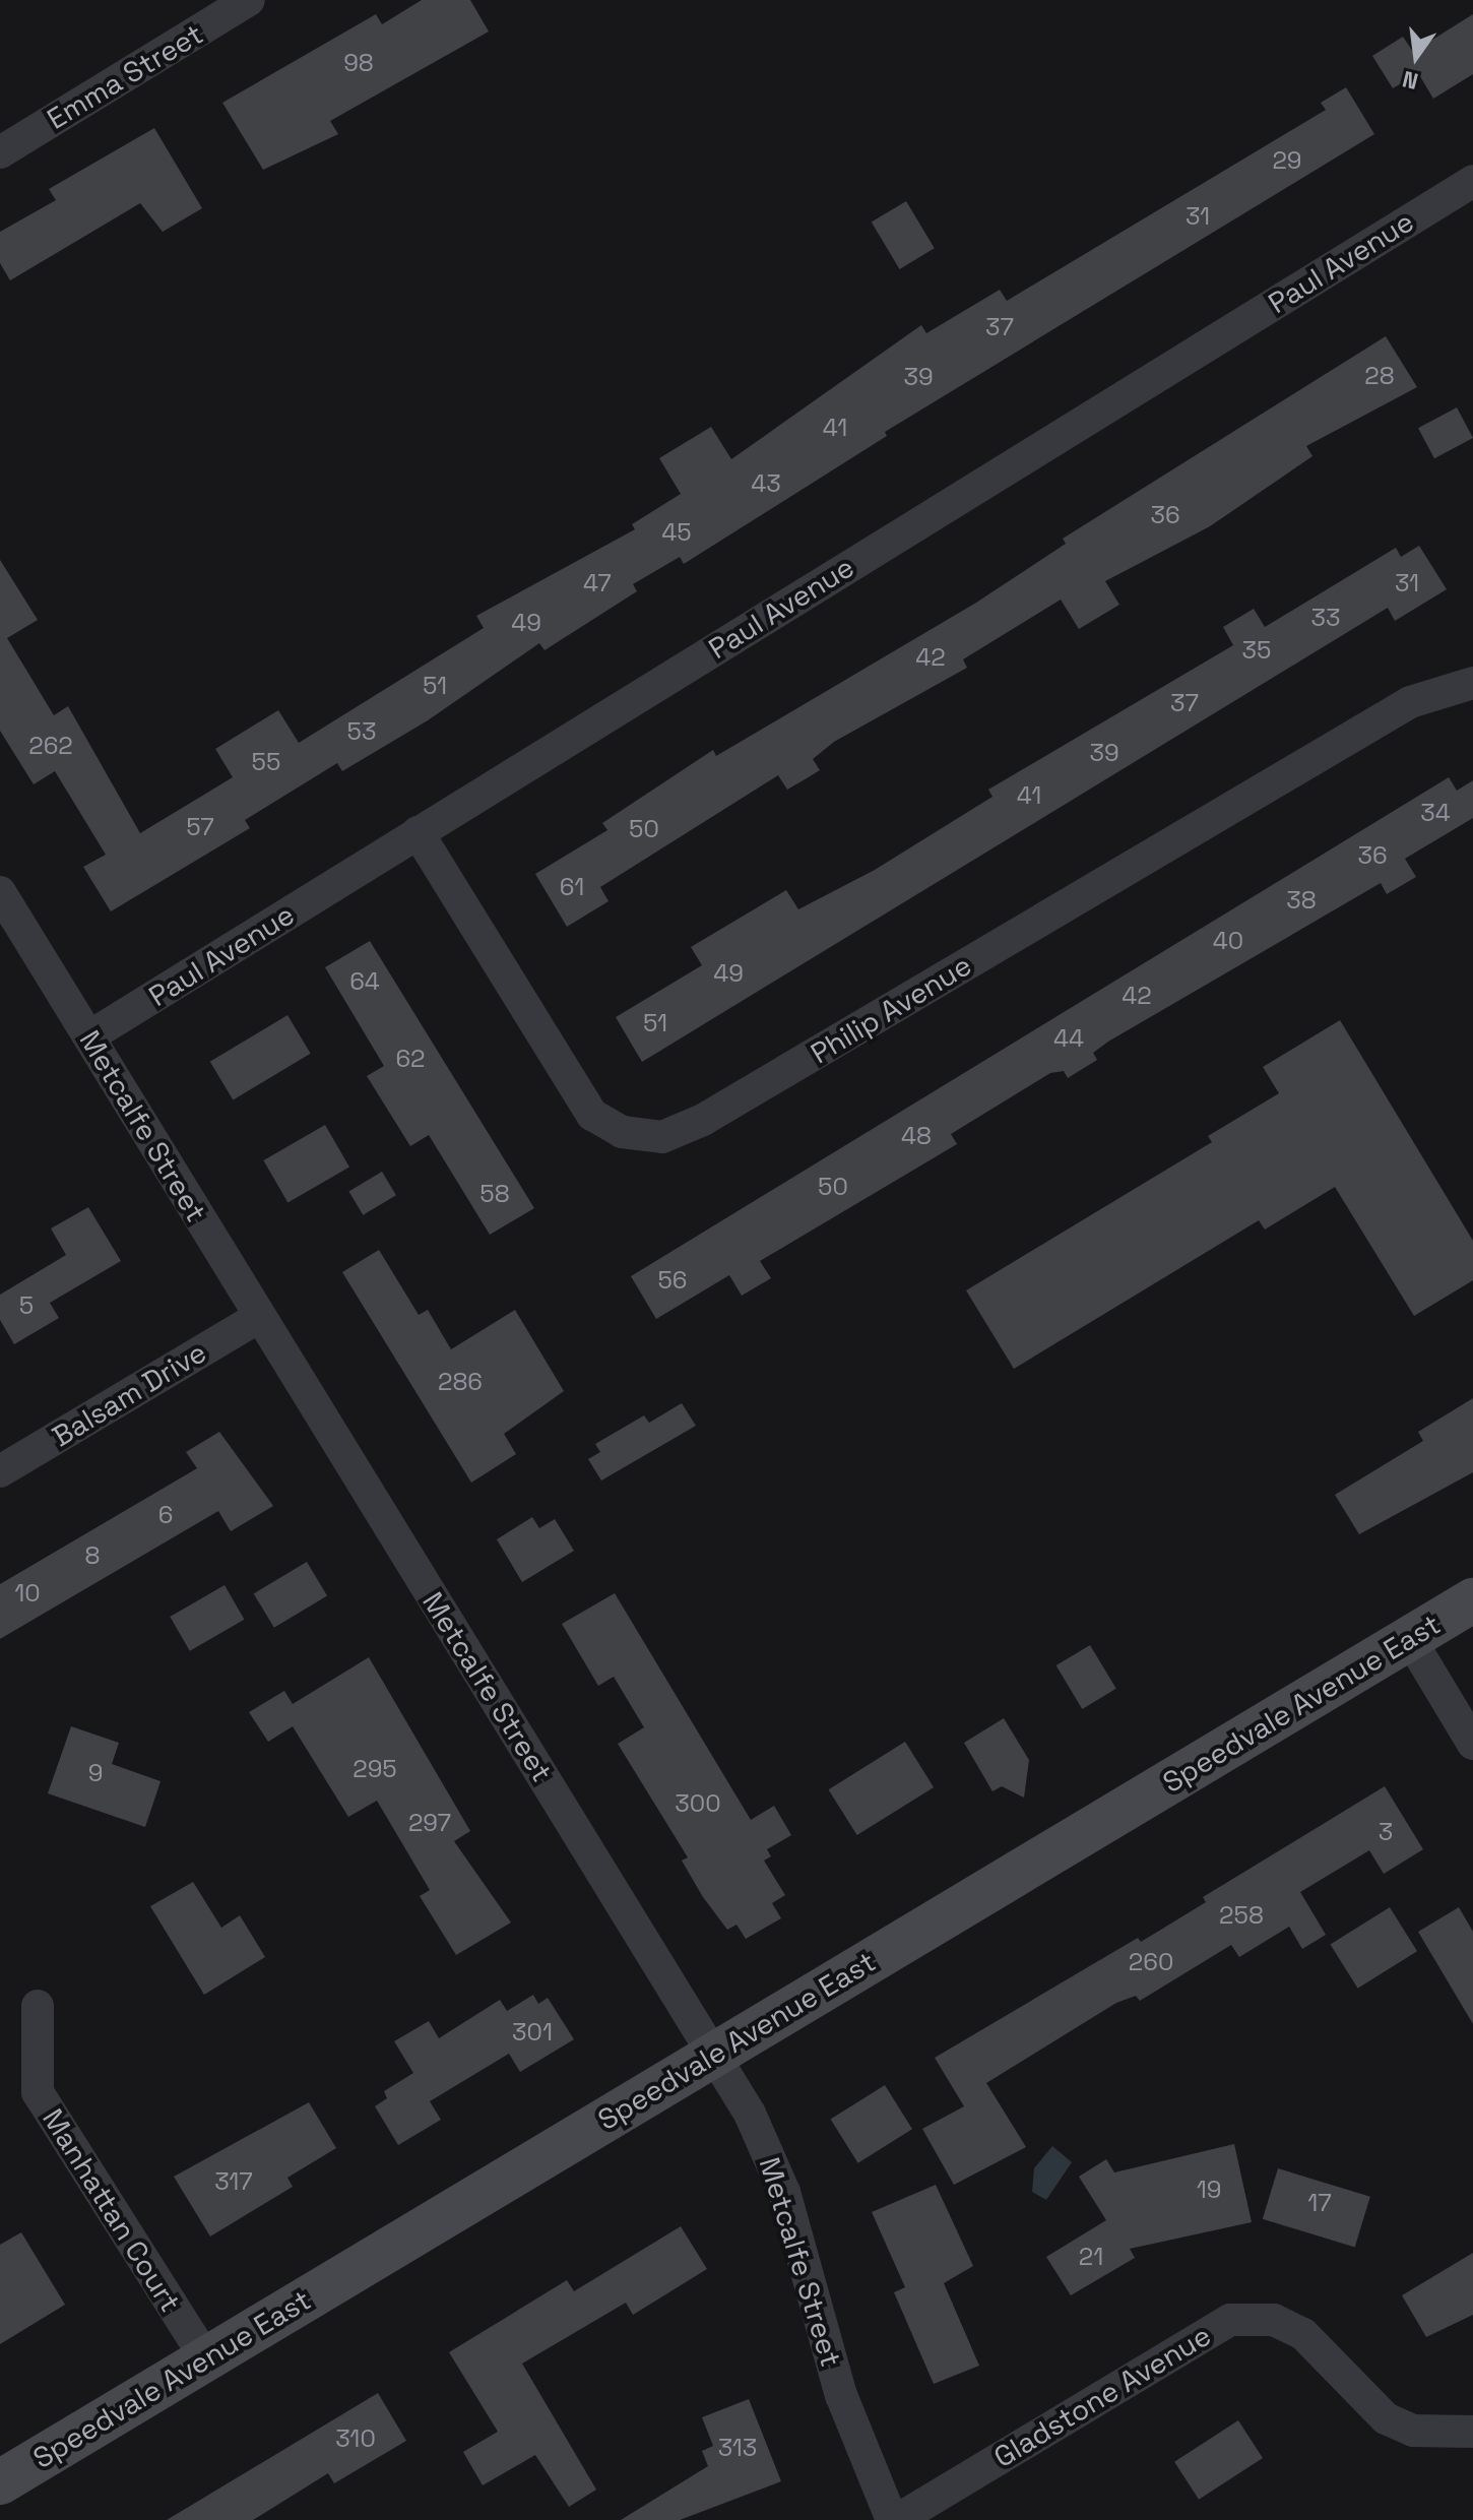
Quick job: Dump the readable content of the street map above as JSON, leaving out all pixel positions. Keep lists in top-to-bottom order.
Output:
{
  "streets": {
    "main road": ["Speedvale Avenue East"],
    "street": [
      "Emma Street",
      "Paul Avenue",
      "Philip Avenue",
      "Metcalfe Street",
      "Balsam Drive",
      "Manhattan Court",
      "Gladstone Avenue"
    ]
  },
  "crossings": [
    ["Paul Avenue", "Philip Avenue"],
    ["Paul Avenue", "Metcalfe Street"],
    ["Metcalfe Street", "Balsam Drive"],
    ["Metcalfe Street", "Speedvale Avenue East"],
    ["Metcalfe Street", "Gladstone Avenue"],
    ["Speedvale Avenue East", "Manhattan Court"]
  ],
  "house_numbers": [
    "98",
    "29",
    "31",
    "37",
    "28",
    "39",
    "41",
    "43",
    "36",
    "45",
    "47",
    "31",
    "33",
    "49",
    "35",
    "42",
    "51",
    "37",
    "53",
    "262",
    "39",
    "55",
    "41",
    "34",
    "57",
    "50",
    "36",
    "61",
    "38",
    "40",
    "49",
    "64",
    "42",
    "51",
    "44",
    "62",
    "48",
    "50",
    "58",
    "56",
    "5",
    "286",
    "6",
    "8",
    "10",
    "295",
    "9",
    "300",
    "297",
    "3",
    "258",
    "260",
    "301",
    "317",
    "19",
    "17",
    "21",
    "310",
    "313"
  ],
  "north": "bottom"
}
